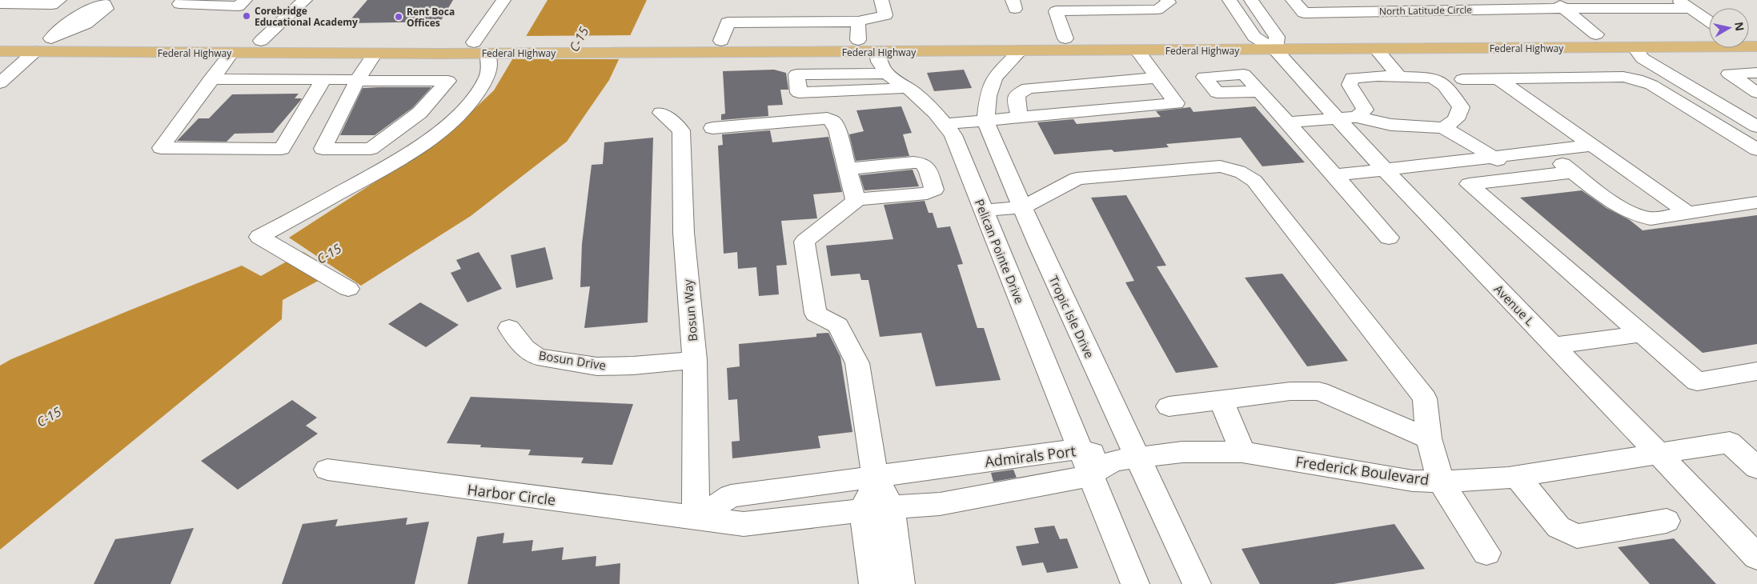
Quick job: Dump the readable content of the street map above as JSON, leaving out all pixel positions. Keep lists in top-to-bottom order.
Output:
{
  "streets": {
    "main road": ["Federal Highway"],
    "street": [
      "North Latitude Circle",
      "Pelican Pointe Drive",
      "Avenue L",
      "Bosun Way",
      "Tropic Isle Drive",
      "Bosun Drive",
      "Admirals Port",
      "Frederick Boulevard",
      "Harbor Circle"
    ]
  },
  "crossings": [
    ["Federal Highway", "Pelican Pointe Drive"],
    ["Federal Highway", "Avenue L"],
    ["Federal Highway", "Tropic Isle Drive"],
    ["Pelican Pointe Drive", "Admirals Port"],
    ["Avenue L", "Frederick Boulevard"],
    ["Bosun Way", "Bosun Drive"],
    ["Bosun Way", "Admirals Port"],
    ["Bosun Way", "Harbor Circle"],
    ["Tropic Isle Drive", "Admirals Port"],
    ["Tropic Isle Drive", "Frederick Boulevard"],
    ["Admirals Port", "Frederick Boulevard"],
    ["Admirals Port", "Harbor Circle"]
  ],
  "water": ["C-15"],
  "places": ["Corebridge Educational Academy", "Rent Boca Offices"],
  "north": "right"
}
